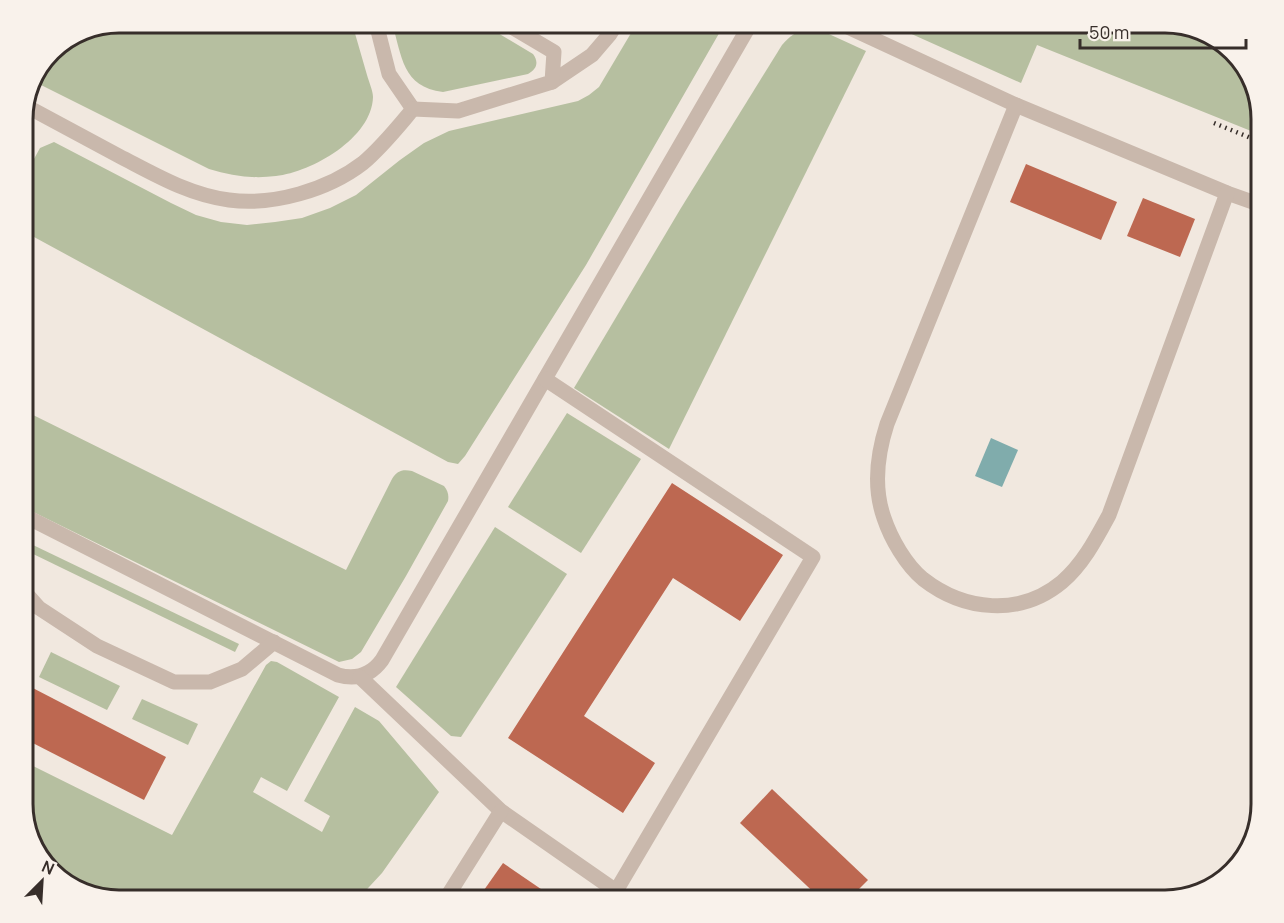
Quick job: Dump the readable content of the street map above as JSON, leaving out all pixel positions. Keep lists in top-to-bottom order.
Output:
{
  "scale_bar": "50 m",
  "north": "top right"
}
